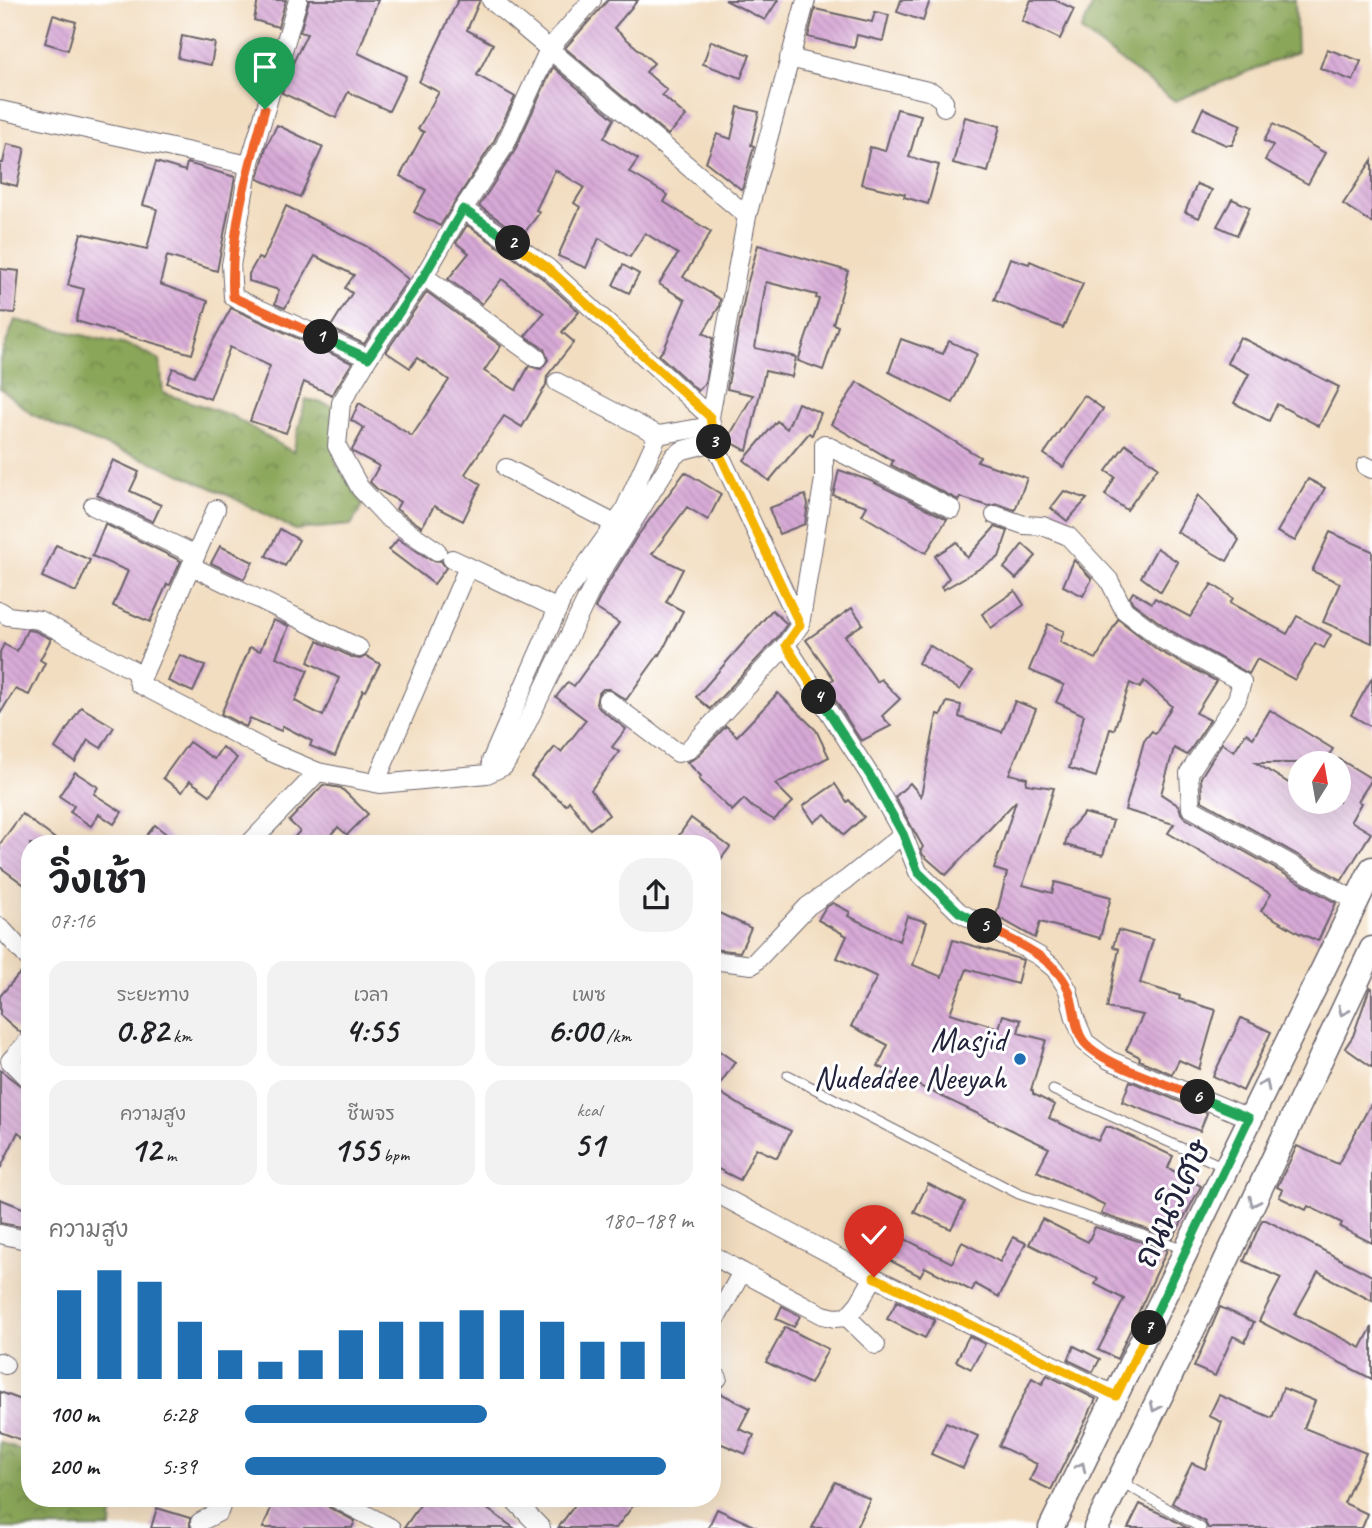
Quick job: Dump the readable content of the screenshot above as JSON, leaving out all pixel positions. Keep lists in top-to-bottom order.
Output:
{
  "streets": {
    "main road": ["ถนนวิเศษ"]
  },
  "places": ["Masjid Nudeddee Neeyah"],
  "north": "top",
  "page": {
    "pins": [
      "2",
      "1",
      "3",
      "4",
      "5",
      "6",
      "7"
    ],
    "heading": ["วิ่งเช้า", "07:16"],
    "stats": [
      ["ระยะทาง", "0.82 km"],
      ["เวลา", "4:55"],
      ["เพซ", "6:00 /km"],
      ["ความสูง", "12 m"],
      ["ชีพจร", "155 bpm"],
      ["kcal", "51"]
    ],
    "chart": ["ความสูง", "180–189 m"],
    "list": [
      {
        "name": "100 m",
        "note": "6:28"
      },
      {
        "name": "200 m",
        "note": "5:39"
      }
    ]
  }
}
